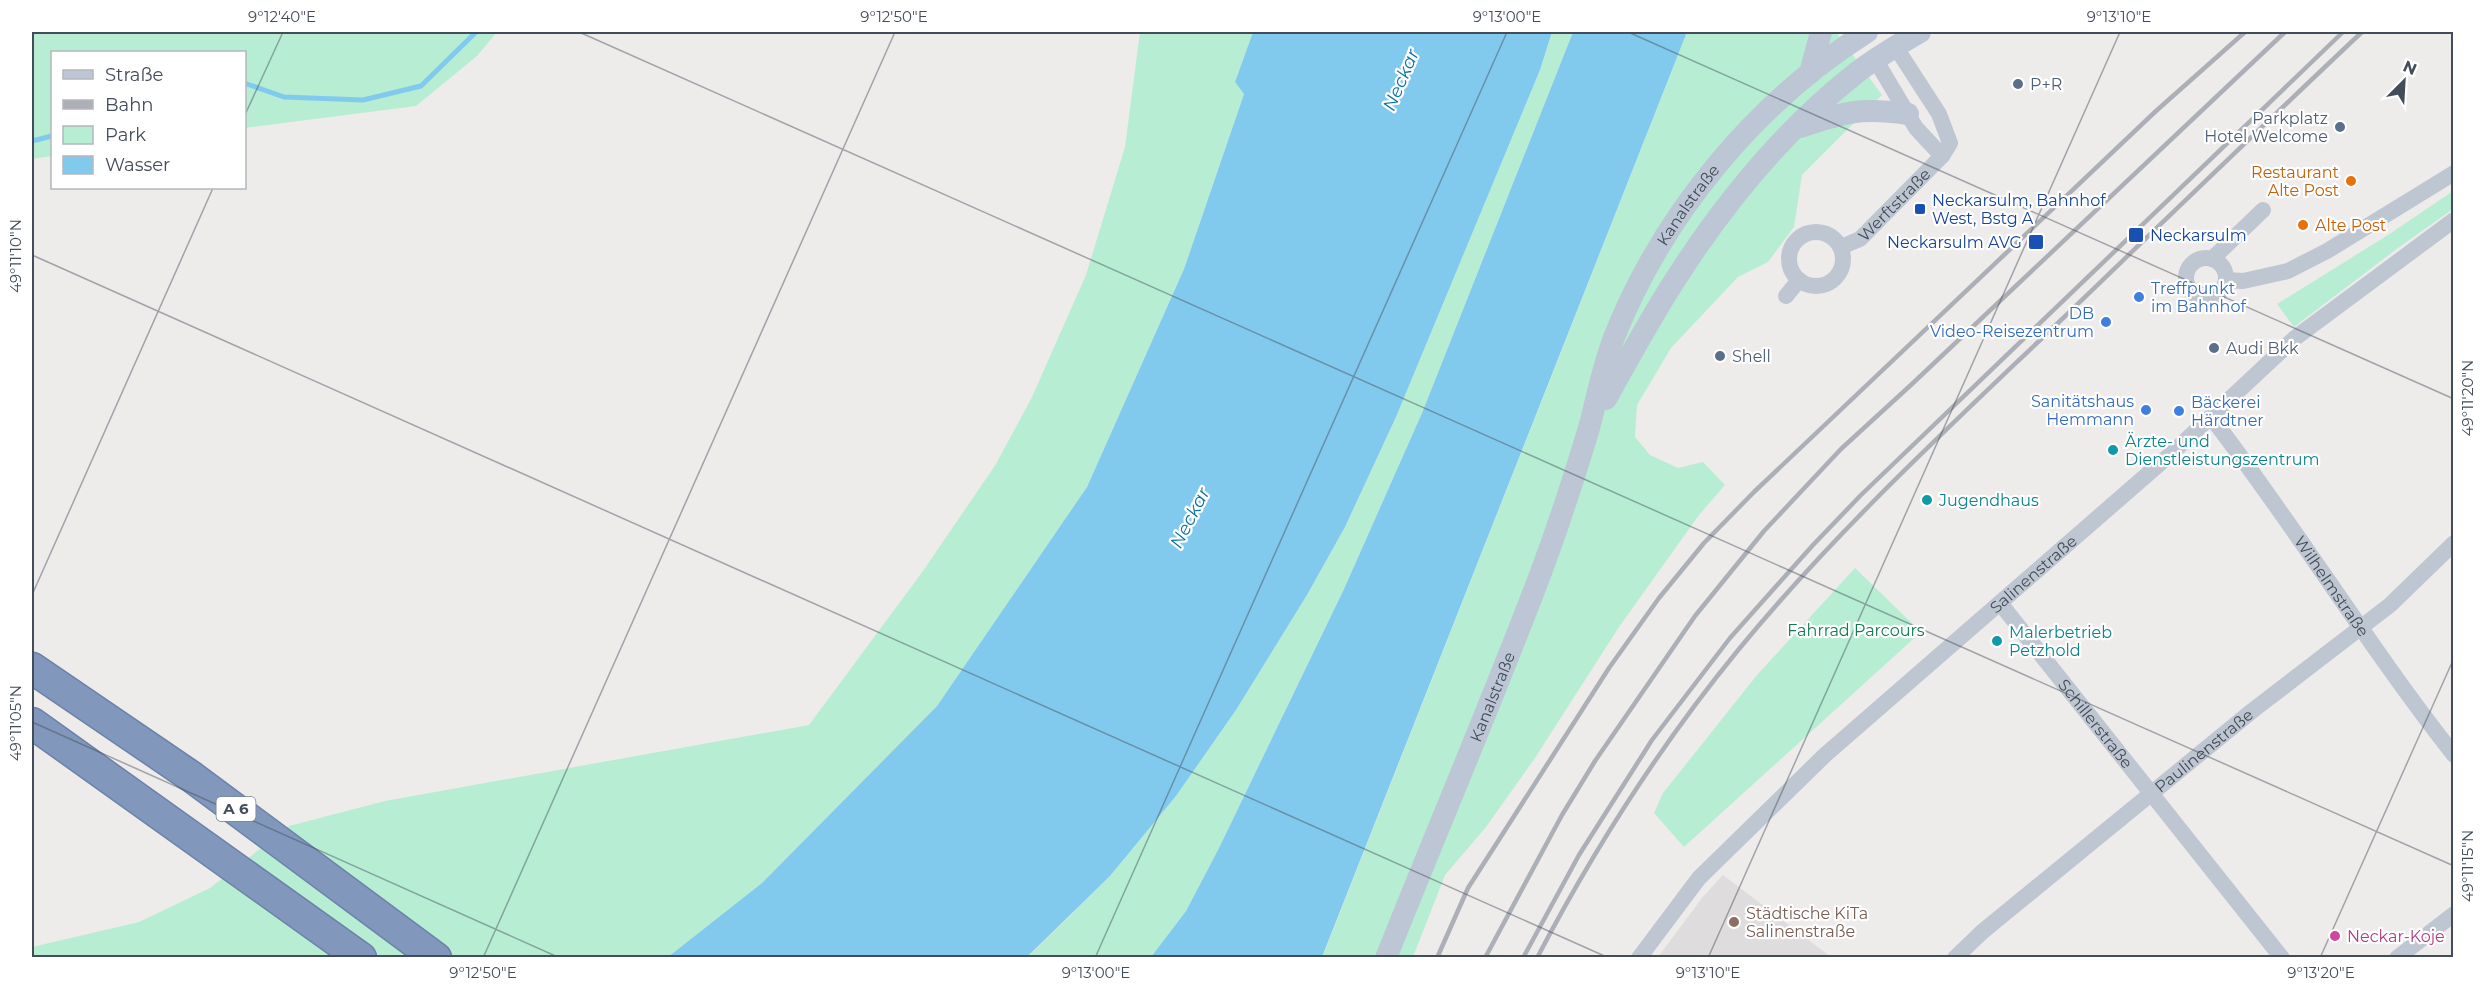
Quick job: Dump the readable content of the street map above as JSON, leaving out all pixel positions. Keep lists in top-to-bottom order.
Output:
{
  "streets": {
    "highway": ["A 6"],
    "main road": ["Kanalstraße"],
    "street": [
      "Werftstraße",
      "Salinenstraße",
      "Wilhelmstraße",
      "Schillerstraße",
      "Paulinenstraße"
    ]
  },
  "crossings": [
    ["Werftstraße", "Kanalstraße"],
    ["Salinenstraße", "Wilhelmstraße"],
    ["Salinenstraße", "Schillerstraße"],
    ["Wilhelmstraße", "Paulinenstraße"],
    ["Schillerstraße", "Paulinenstraße"]
  ],
  "water": ["Neckar"],
  "parks": ["Fahrrad Parcours"],
  "places": {
    "other": [
      "P+R",
      "Parkplatz Hotel Welcome",
      "Restaurant Alte Post",
      "Alte Post",
      "Treffpunkt im Bahnhof",
      "DB Video-Reisezentrum",
      "Audi Bkk",
      "Shell",
      "Sanitätshaus Hemmann",
      "Bäckerei Härdtner",
      "Ärzte- und Dienstleistungszentrum",
      "Jugendhaus",
      "Malerbetrieb Petzhold",
      "Städtische KiTa Salinenstraße",
      "Neckar-Koje"
    ],
    "transit": ["Neckarsulm, Bahnhof West, Bstg A", "Neckarsulm", "Neckarsulm AVG"]
  },
  "legend": [
    "Straße",
    "Bahn",
    "Park",
    "Wasser"
  ],
  "north": "top right",
  "coordinates": [
    "9°12'40\"E",
    "9°12'50\"E",
    "9°13'00\"E",
    "9°13'10\"E",
    "49°11'10\"N",
    "49°11'20\"N",
    "49°11'05\"N",
    "49°11'15\"N",
    "9°13'20\"E"
  ]
}
